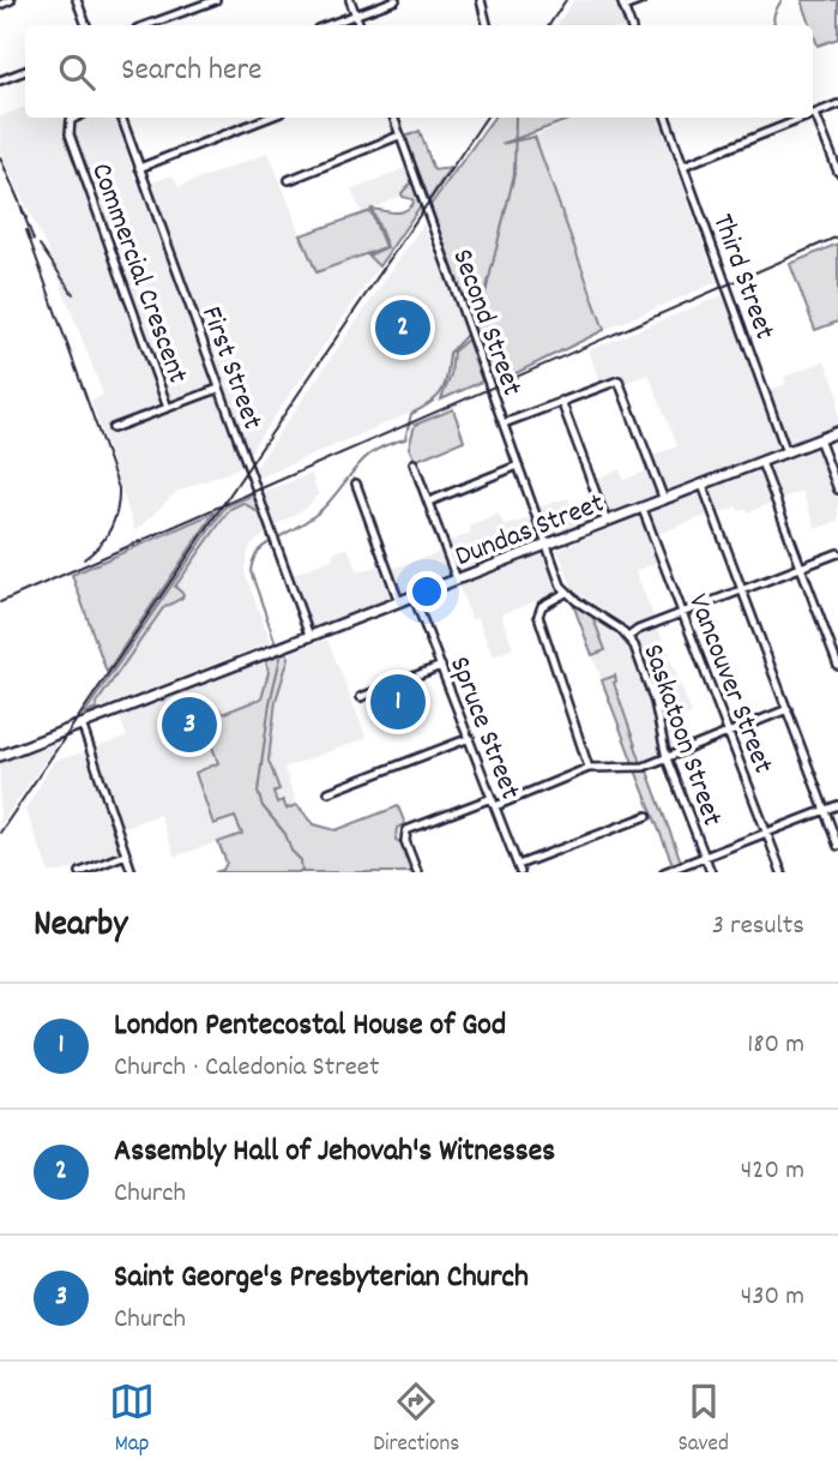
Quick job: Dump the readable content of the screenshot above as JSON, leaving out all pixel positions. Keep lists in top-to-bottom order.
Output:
{
  "streets": {
    "main road": ["Dundas Street"],
    "street": [
      "Commercial Crescent",
      "Third Street",
      "Second Street",
      "First Street",
      "Vancouver Street",
      "Spruce Street",
      "Saskatoon Street"
    ]
  },
  "crossings": [
    ["Third Street", "Dundas Street"],
    ["Second Street", "Dundas Street"],
    ["First Street", "Dundas Street"],
    ["Dundas Street", "Vancouver Street"],
    ["Dundas Street", "Spruce Street"]
  ],
  "page": {
    "search": "Search here",
    "pins": ["2", "1", "3"],
    "heading": ["Nearby", "3 results"],
    "list": [
      {
        "mark": "1",
        "name": "London Pentecostal House of God",
        "note": "Church · Caledonia Street",
        "value": "180 m"
      },
      {
        "mark": "2",
        "name": "Assembly Hall of Jehovah's Witnesses",
        "note": "Church",
        "value": "420 m"
      },
      {
        "mark": "3",
        "name": "Saint George's Presbyterian Church",
        "note": "Church",
        "value": "430 m"
      }
    ],
    "nav": ["Map", "Directions", "Saved"]
  }
}
